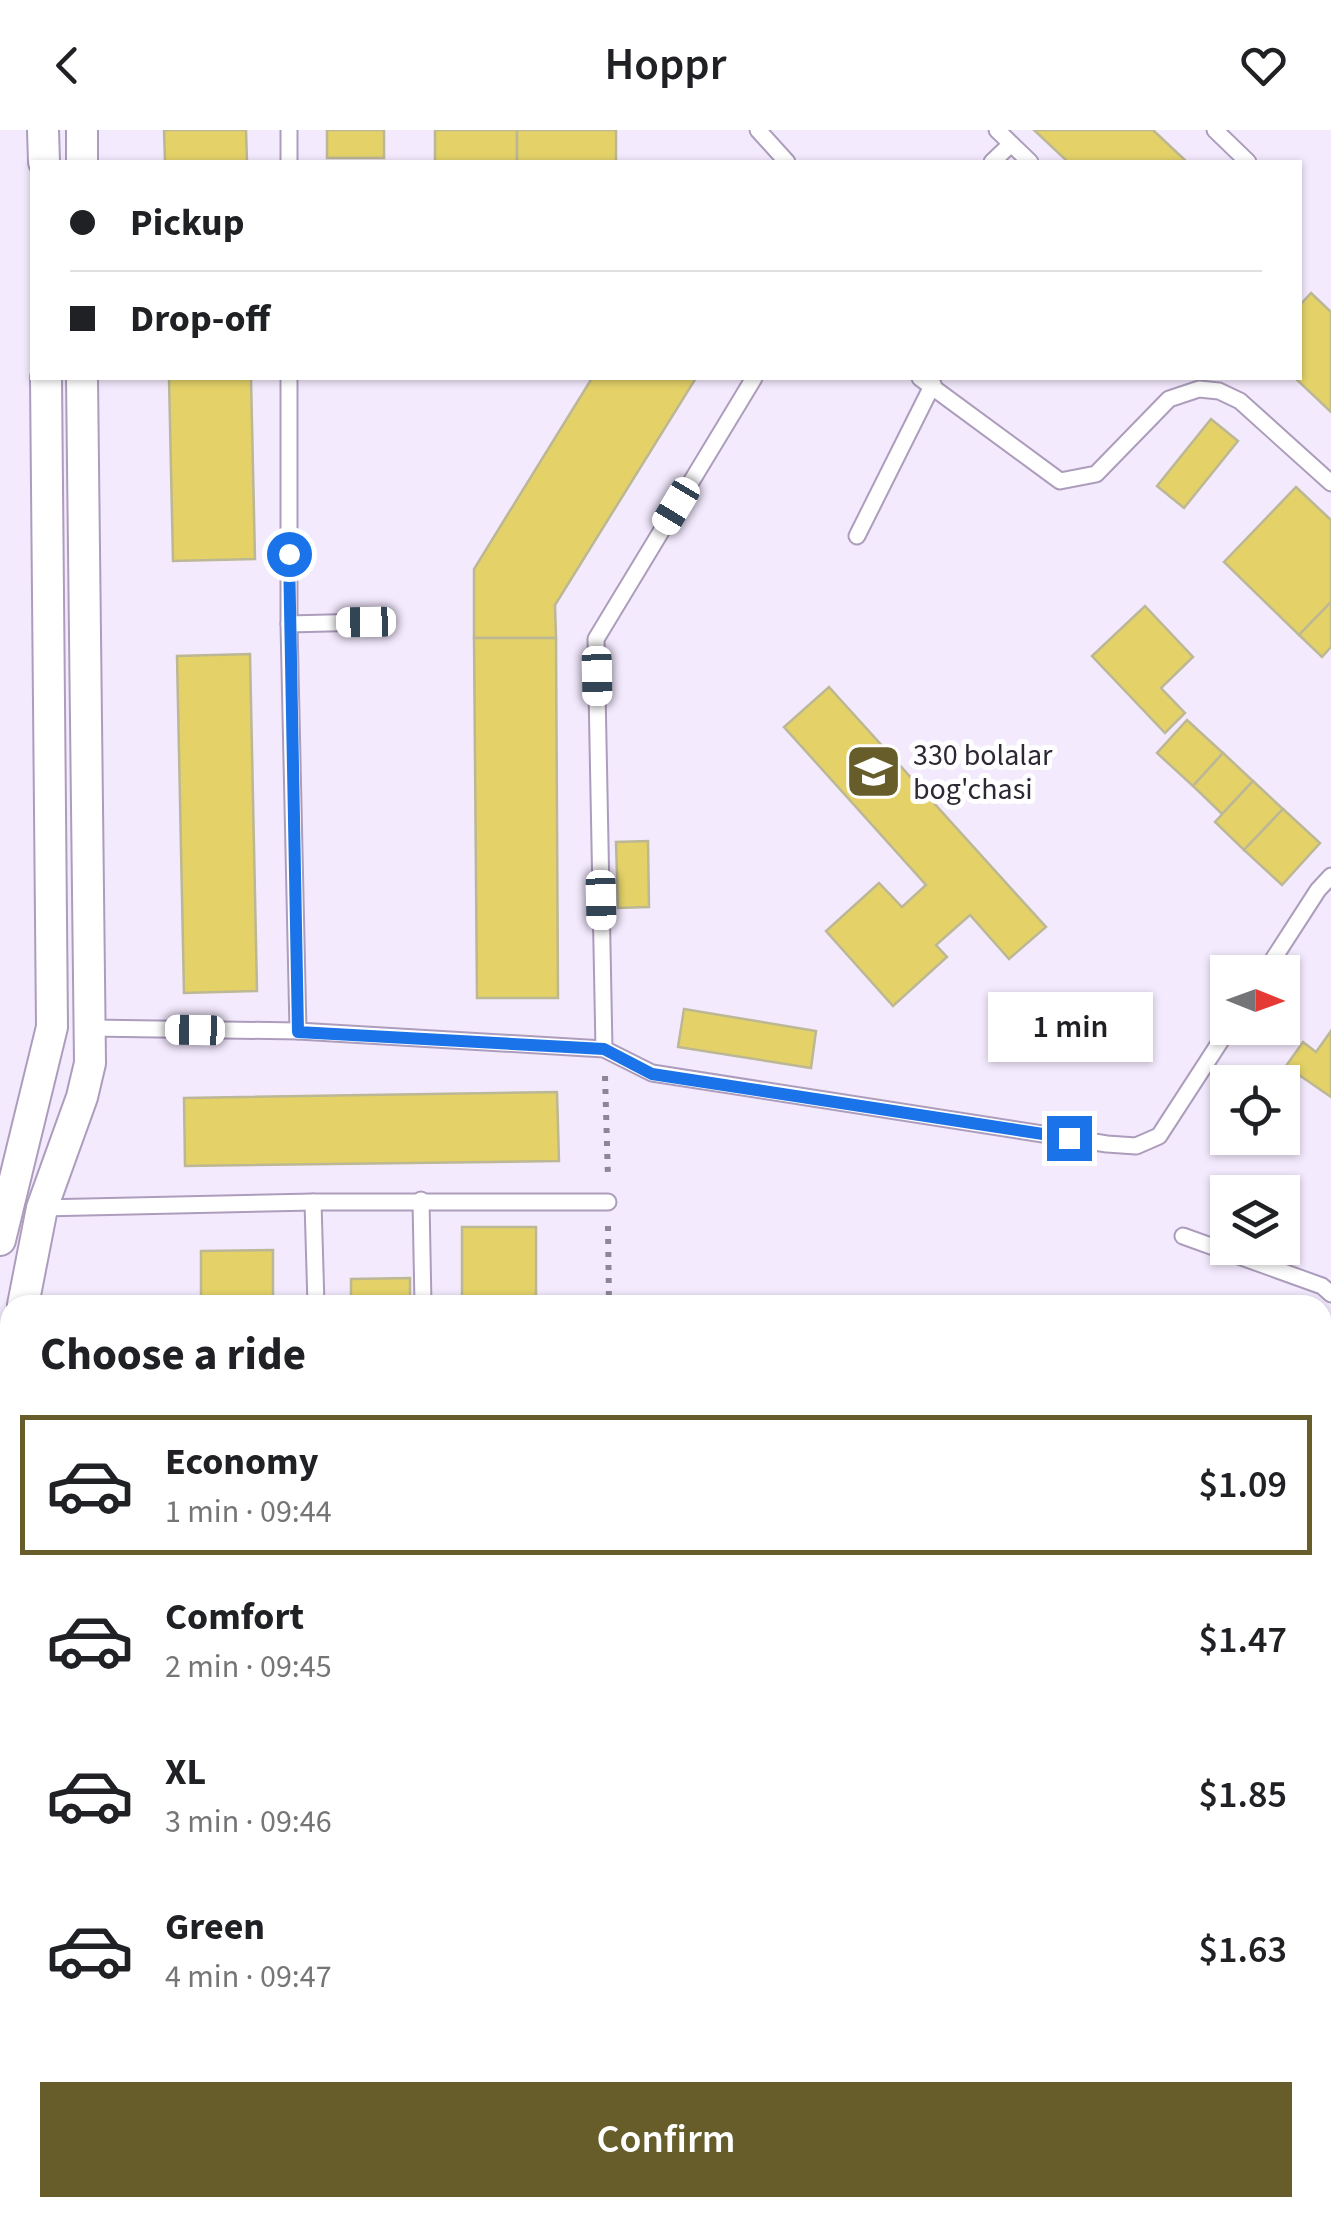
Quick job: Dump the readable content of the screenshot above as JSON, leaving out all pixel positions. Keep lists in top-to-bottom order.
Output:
{
  "places": {
    "school or university": ["330 bolalar bog'chasi"]
  },
  "north": "right",
  "page": {
    "header": "Hoppr",
    "banner": ["Pickup", "Drop-off"],
    "bubble": "1 min",
    "heading": "Choose a ride",
    "list": [
      {
        "name": "Economy",
        "note": "1 min · 09:44",
        "value": "$1.09"
      },
      {
        "name": "Comfort",
        "note": "2 min · 09:45",
        "value": "$1.47"
      },
      {
        "name": "XL",
        "note": "3 min · 09:46",
        "value": "$1.85"
      },
      {
        "name": "Green",
        "note": "4 min · 09:47",
        "value": "$1.63"
      }
    ],
    "buttons": "Confirm"
  }
}
